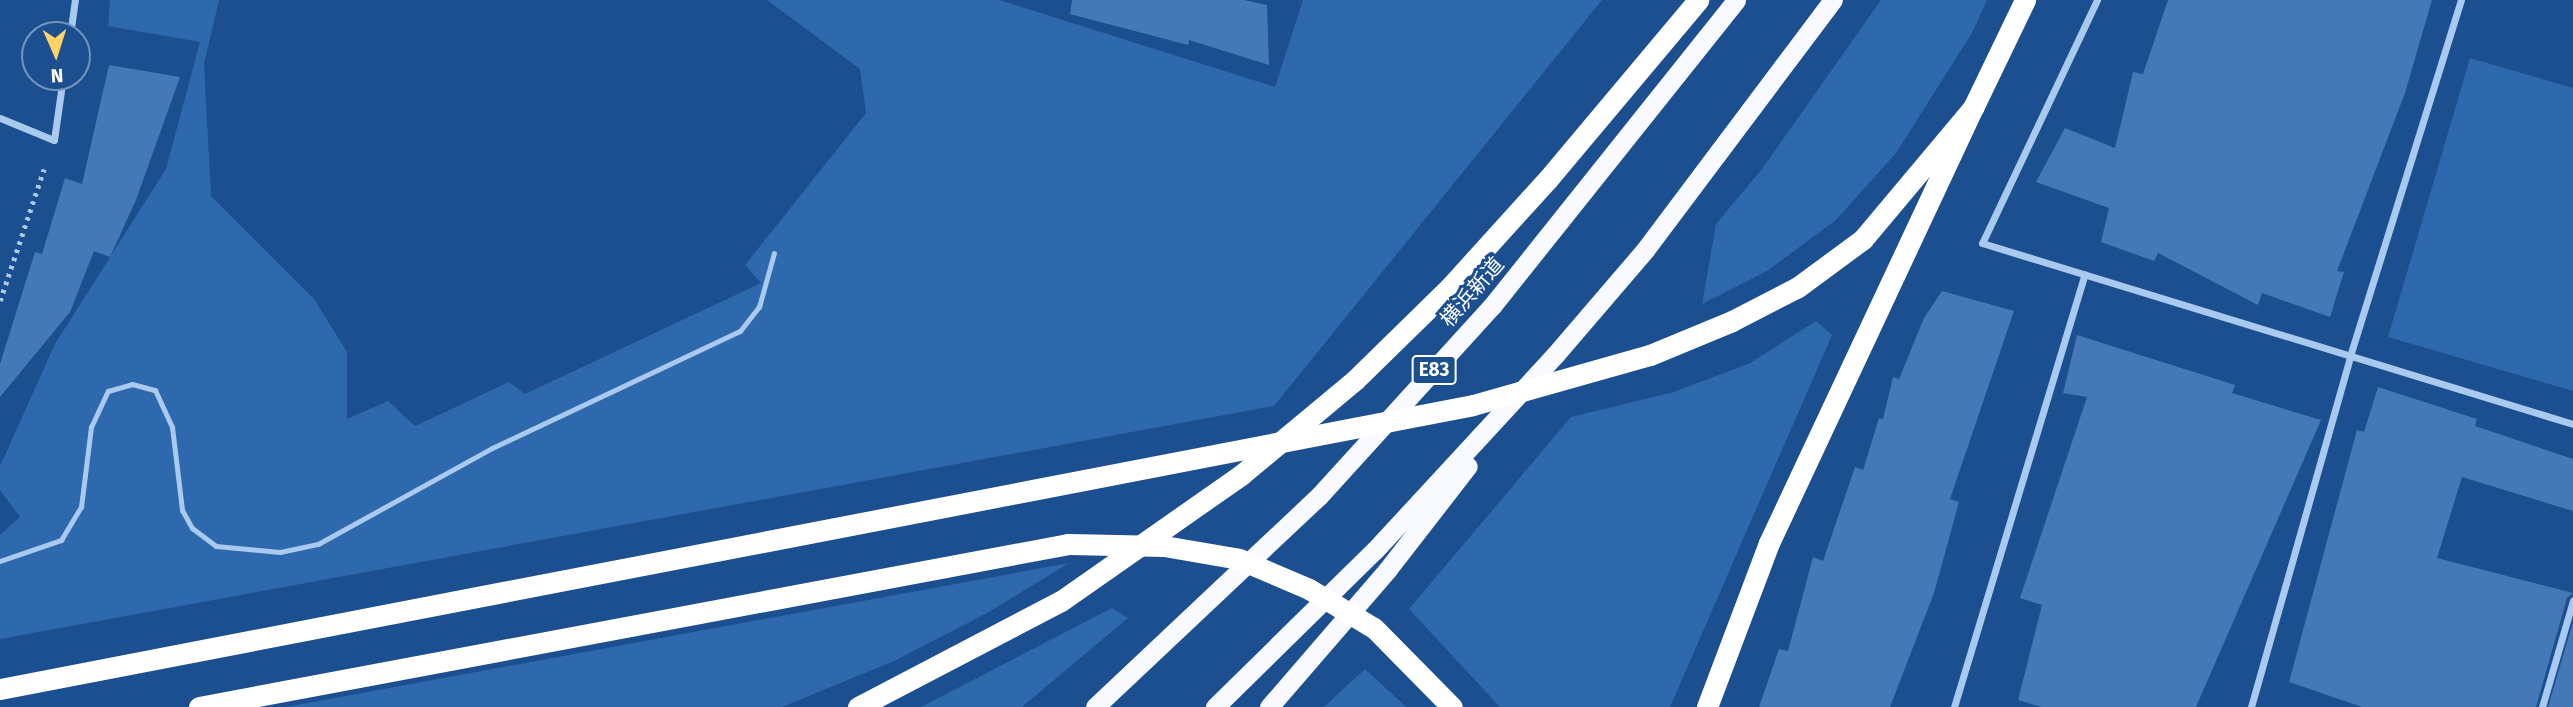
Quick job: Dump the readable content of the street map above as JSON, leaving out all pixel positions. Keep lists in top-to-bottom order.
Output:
{
  "streets": {
    "highway": ["横浜新道", "E83"]
  },
  "north": "bottom"
}
